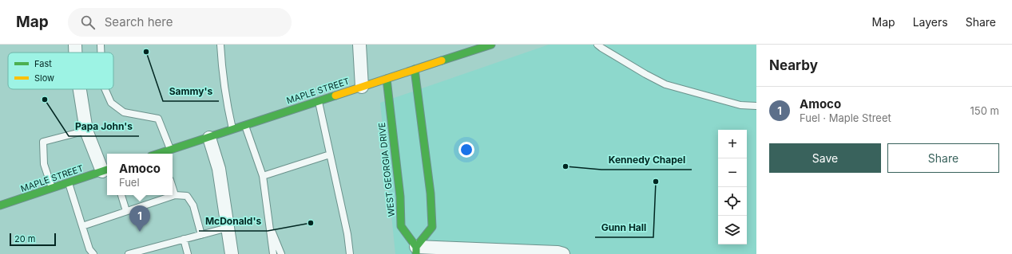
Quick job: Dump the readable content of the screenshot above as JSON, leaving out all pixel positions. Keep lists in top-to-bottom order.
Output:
{
  "streets": {
    "main road": ["MAPLE STREET", "WEST GEORGIA DRIVE"]
  },
  "crossings": [
    ["MAPLE STREET", "WEST GEORGIA DRIVE"]
  ],
  "places": [
    "Sammy's",
    "Papa John's",
    "Kennedy Chapel",
    "Gunn Hall",
    "McDonald's"
  ],
  "legend": ["Fast", "Slow"],
  "scale_bar": "20 m",
  "page": {
    "header": "Map",
    "search": "Search here",
    "nav": ["Map", "Layers", "Share"],
    "heading": "Nearby",
    "list": [
      {
        "mark": "1",
        "name": "Amoco",
        "note": "Fuel · Maple Street",
        "value": "150 m"
      }
    ],
    "map_buttons": ["+", "−"],
    "buttons": ["Save", "Share"],
    "popup": ["Amoco", "Fuel"],
    "pins": "1",
    "scale": "20 m"
  }
}
